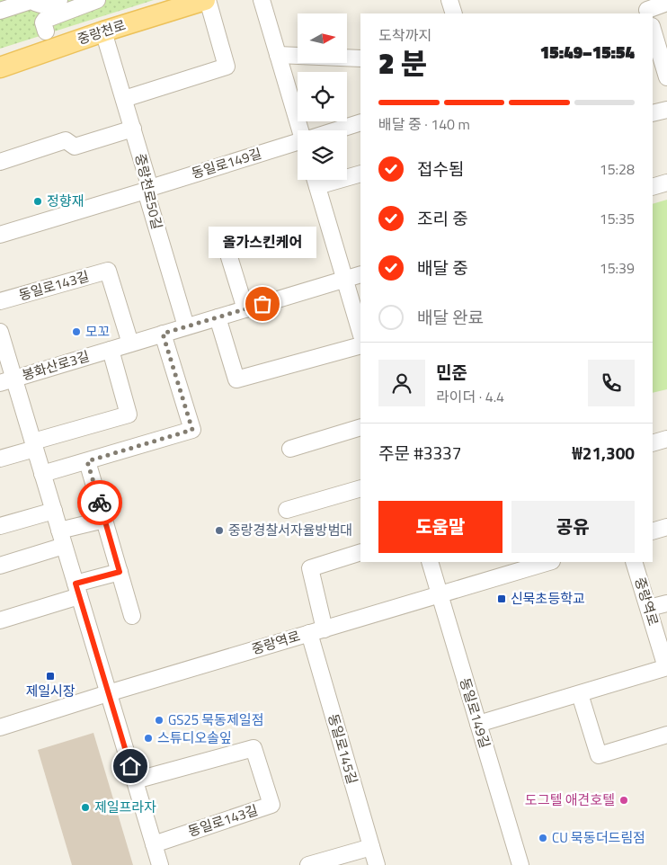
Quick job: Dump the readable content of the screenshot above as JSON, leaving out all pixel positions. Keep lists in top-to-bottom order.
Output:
{
  "streets": {
    "main road": ["중랑천로"],
    "street": [
      "동일로149길",
      "중랑천로50길",
      "동일로143길",
      "봉화산로3길",
      "중랑역로",
      "동일로145길"
    ]
  },
  "crossings": [
    ["중랑천로", "중랑천로50길"],
    ["동일로149길", "중랑천로50길"],
    ["동일로149길", "중랑역로"],
    ["중랑천로50길", "봉화산로3길"],
    ["동일로143길", "봉화산로3길"],
    ["중랑역로", "동일로145길"]
  ],
  "places": {
    "other": [
      "정향재",
      "올가스킨케어",
      "모꼬",
      "중랑경찰서자율방범대",
      "GS25 묵동제일점",
      "스튜디오솔잎",
      "도그텔 애견호텔",
      "제일프라자",
      "CU 묵동더드림점"
    ],
    "transit": ["신묵초등학교", "제일시장"]
  },
  "north": "right",
  "page": {
    "heading": ["2 분", "도착까지", "15:49–15:54"],
    "panel": [
      "민준",
      "라이더 · 4.4",
      "주문 #3337",
      "₩21,300"
    ],
    "bar": "배달 중 · 140 m",
    "list": [
      ["접수됨", "15:28"],
      ["조리 중", "15:35"],
      ["배달 중", "15:39"],
      "배달 완료"
    ],
    "bubble": "올가스킨케어",
    "buttons": ["도움말", "공유"]
  }
}
